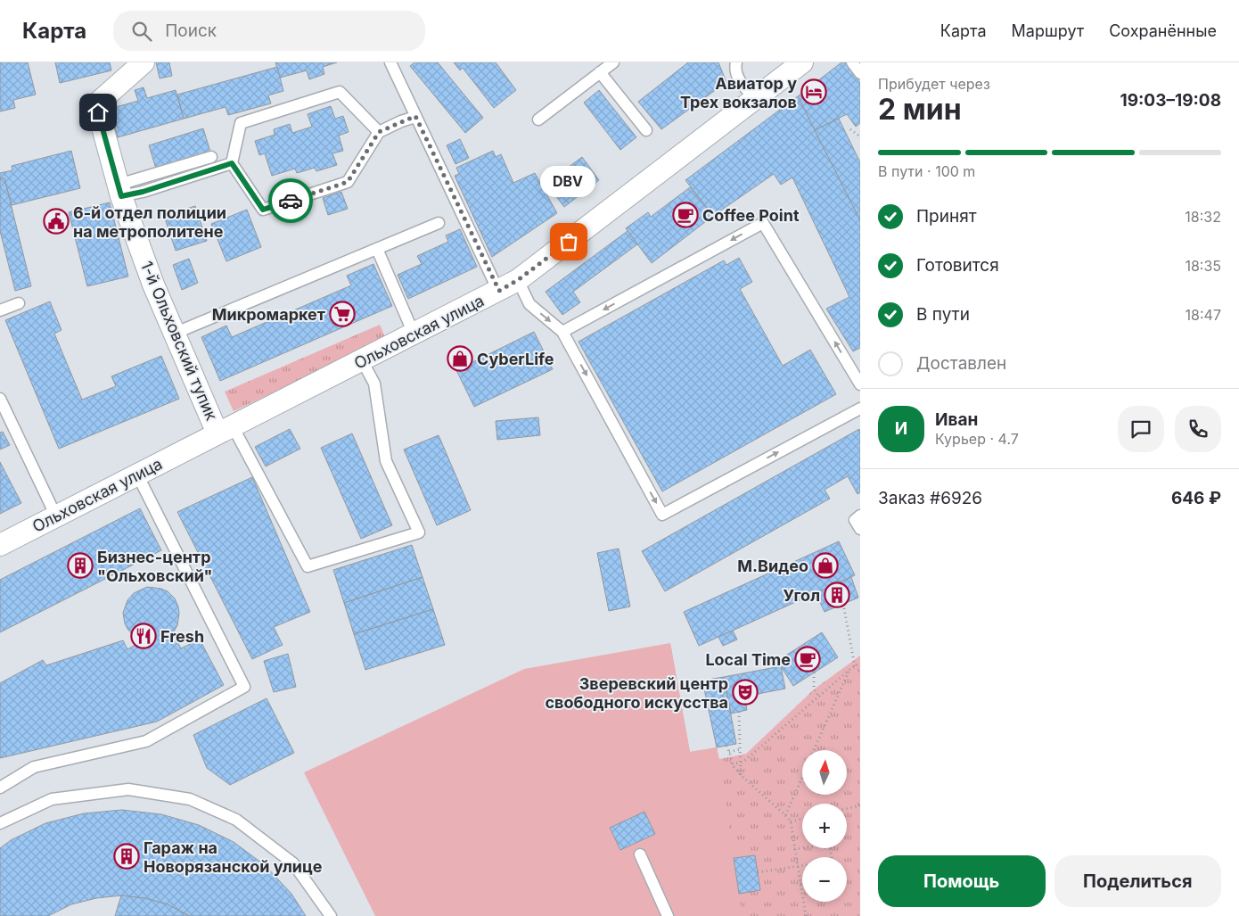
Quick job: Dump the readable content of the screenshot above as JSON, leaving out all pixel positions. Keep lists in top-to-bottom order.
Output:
{
  "streets": {
    "street": ["Ольховская улица", "1-й Ольховский тупик"]
  },
  "crossings": [
    ["Ольховская улица", "1-й Ольховский тупик"]
  ],
  "places": {
    "hotel": ["Авиатор у Трех вокзалов"],
    "cafe": ["Coffee Point", "Local Time"],
    "public building": ["6-й отдел полиции на метрополитене"],
    "other": ["DBV"],
    "supermarket": ["Микромаркет"],
    "shop": ["CyberLife", "М.Видео"],
    "building": ["Бизнес-центр \"Ольховский\"", "Угол", "Гараж на Новорязанской улице"],
    "restaurant": ["Fresh"],
    "theatre": ["Зверевский центр свободного искусства"]
  },
  "north": "top",
  "page": {
    "header": "Карта",
    "search": "Поиск",
    "nav": ["Карта", "Маршрут", "Сохранённые"],
    "heading": ["2 мин", "Прибудет через", "19:03–19:08"],
    "panel": [
      "Иван",
      "Курьер · 4.7",
      "Заказ #6926",
      "646 ₽"
    ],
    "bar": "В пути · 100 m",
    "bubble": "DBV",
    "list": [
      ["Принят", "18:32"],
      ["Готовится", "18:35"],
      ["В пути", "18:47"],
      "Доставлен"
    ],
    "round": "И",
    "map_buttons": ["+", "−"],
    "buttons": ["Помощь", "Поделиться"]
  }
}
